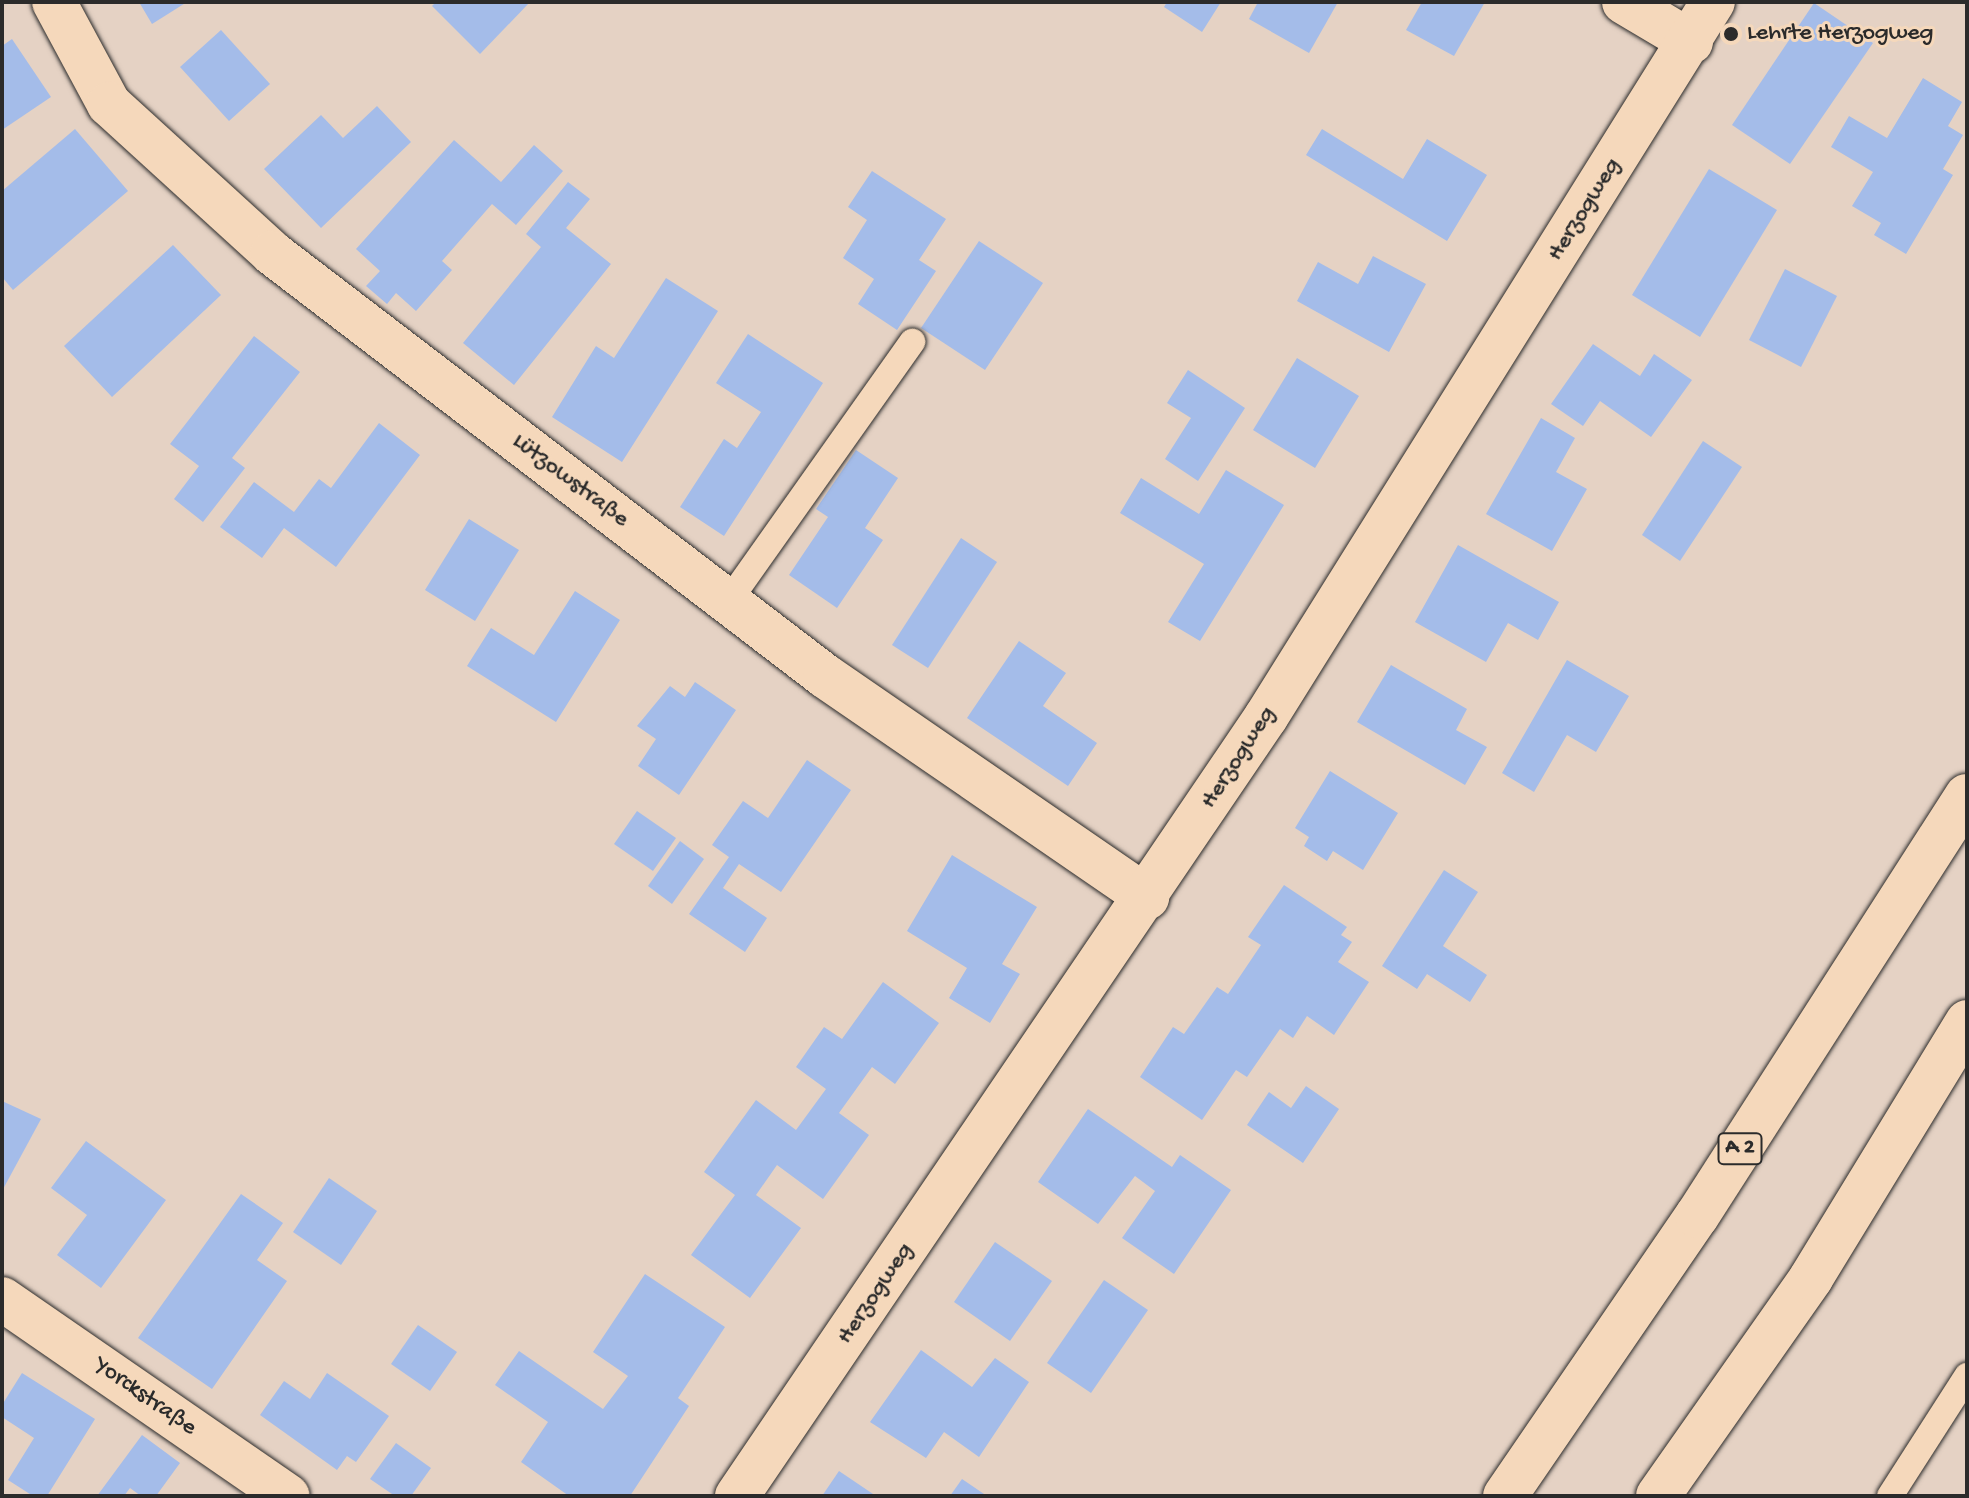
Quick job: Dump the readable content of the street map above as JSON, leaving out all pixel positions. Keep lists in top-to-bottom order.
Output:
{
  "streets": {
    "main road": [
      "Herzogweg",
      "Lützowstraße",
      "A 2",
      "Yorckstraße"
    ]
  },
  "crossings": [
    ["Herzogweg", "Lützowstraße"]
  ],
  "places": ["Lehrte Herzogweg"]
}
